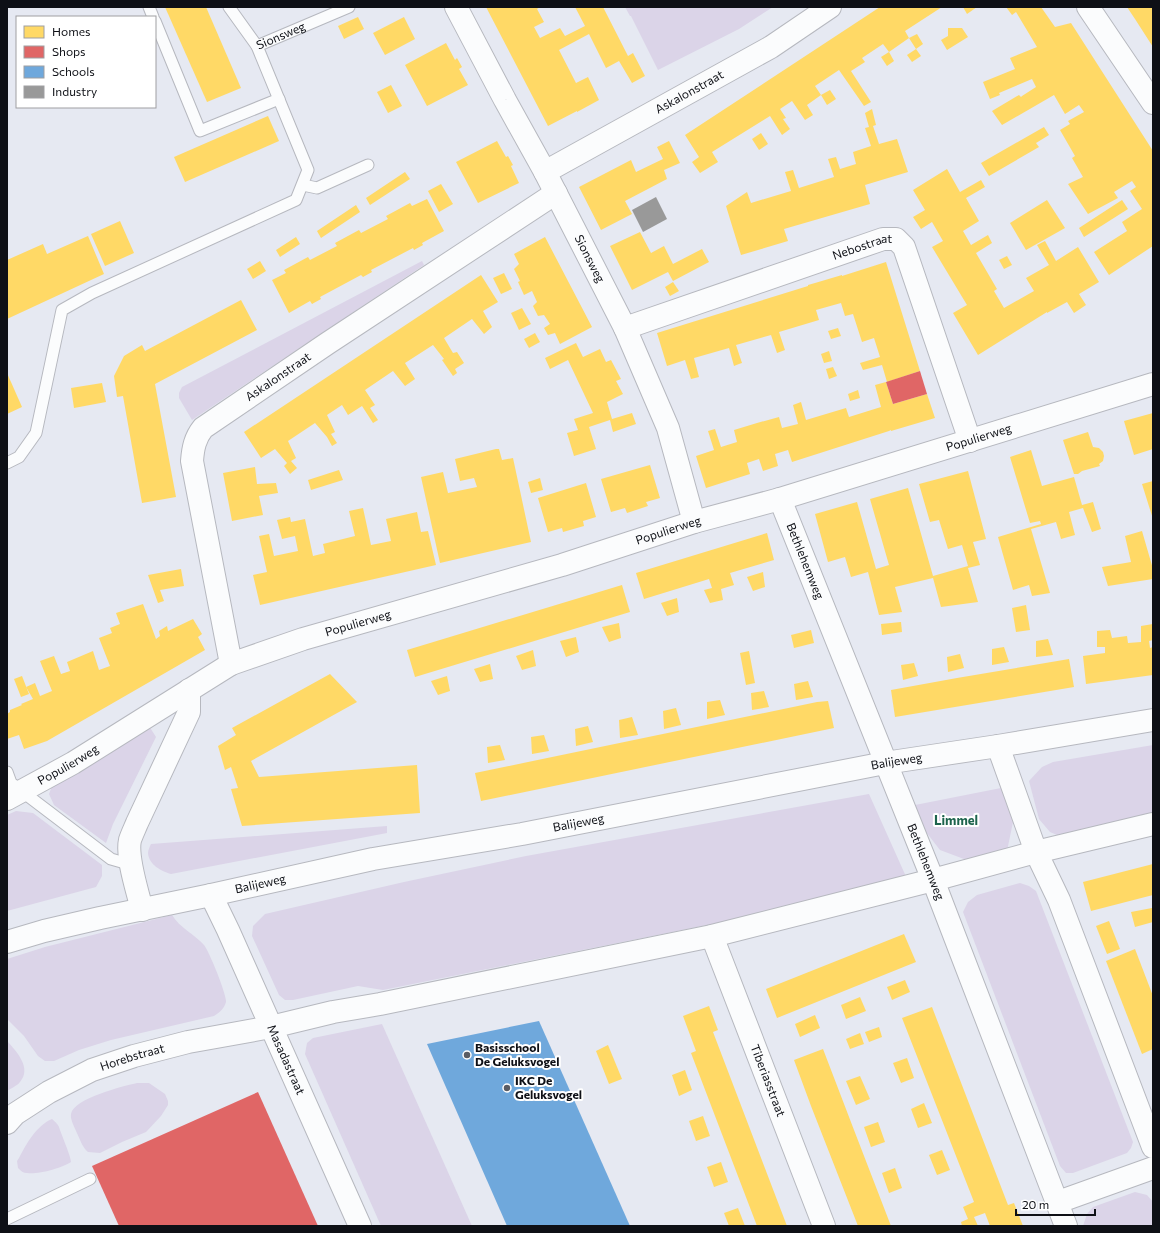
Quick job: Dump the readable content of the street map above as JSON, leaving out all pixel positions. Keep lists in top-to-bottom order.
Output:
{
  "streets": {
    "street": [
      "Sionsweg",
      "Askalonstraat",
      "Nebostraat",
      "Populierweg",
      "Bethlehemweg",
      "Balijeweg",
      "Horebstraat",
      "Masadastraat",
      "Tiberiasstraat"
    ]
  },
  "crossings": [
    ["Sionsweg", "Askalonstraat"],
    ["Sionsweg", "Nebostraat"],
    ["Sionsweg", "Populierweg"],
    ["Askalonstraat", "Populierweg"],
    ["Nebostraat", "Populierweg"],
    ["Populierweg", "Bethlehemweg"],
    ["Bethlehemweg", "Balijeweg"],
    ["Balijeweg", "Masadastraat"],
    ["Horebstraat", "Masadastraat"]
  ],
  "districts": ["Limmel"],
  "places": ["Basisschool De Geluksvogel", "IKC De Geluksvogel"],
  "legend": [
    "Homes",
    "Shops",
    "Schools",
    "Industry"
  ],
  "scale_bar": "20 m"
}
